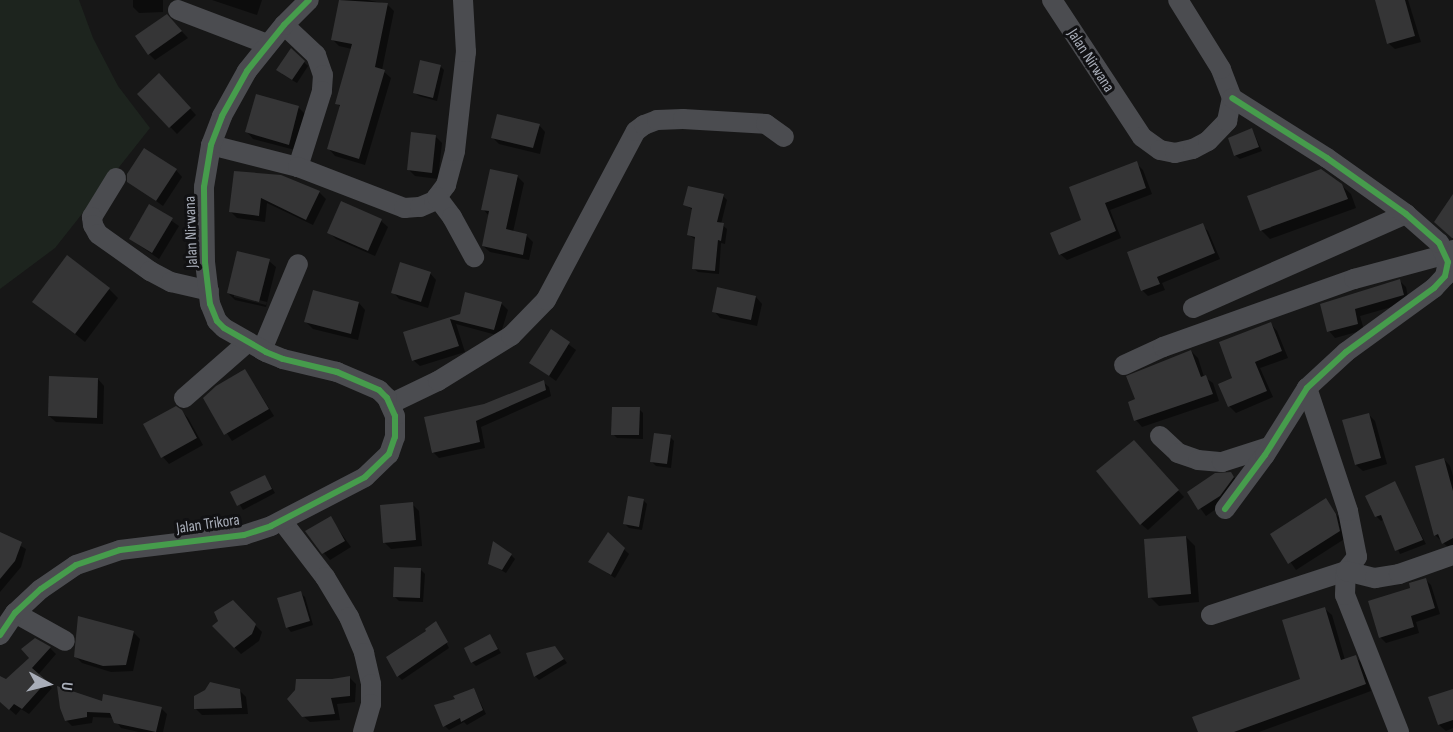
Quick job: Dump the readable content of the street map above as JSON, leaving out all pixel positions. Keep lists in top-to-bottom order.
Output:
{
  "streets": {
    "street": ["Jalan Nirwana", "Jalan Trikora"]
  },
  "crossings": [
    ["Jalan Nirwana", "Jalan Trikora"]
  ],
  "north": "right"
}
